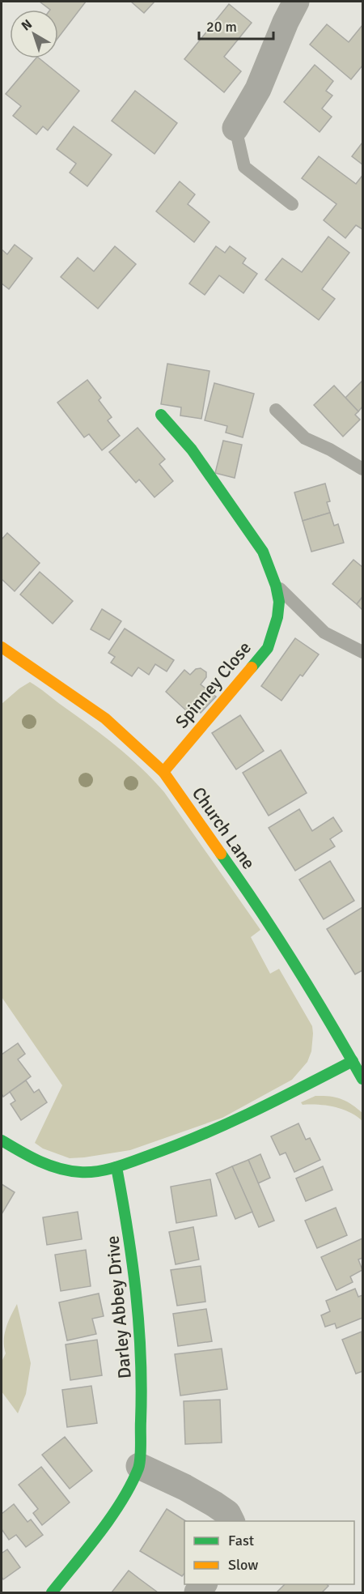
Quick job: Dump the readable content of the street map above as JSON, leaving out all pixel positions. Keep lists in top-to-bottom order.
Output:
{
  "streets": {
    "street": ["Spinney Close", "Church Lane", "Darley Abbey Drive"]
  },
  "crossings": [
    ["Spinney Close", "Church Lane"]
  ],
  "legend": ["Fast", "Slow"],
  "scale_bar": "20 m",
  "north": "top left"
}
